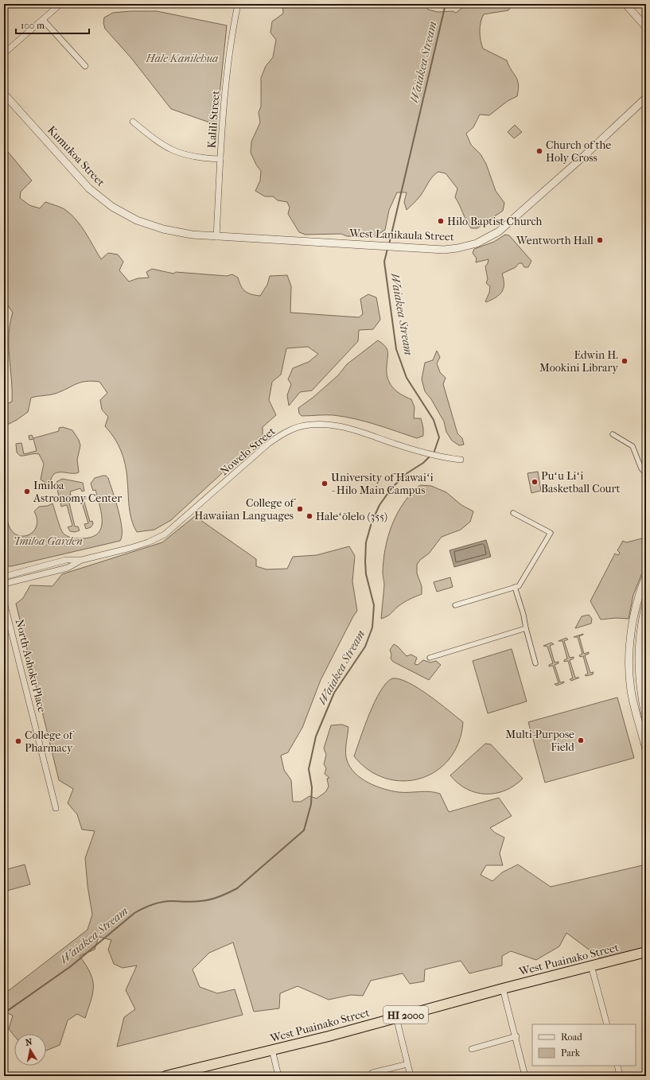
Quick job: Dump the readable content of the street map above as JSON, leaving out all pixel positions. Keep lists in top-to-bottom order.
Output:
{
  "streets": {
    "highway": ["West Puainako Street", "HI 2000"],
    "street": [
      "Kalili Street",
      "Kumukoa Street",
      "West Lanikaula Street",
      "Nowelo Street",
      "North Aohoku Place"
    ]
  },
  "crossings": [
    ["Kalili Street", "Kumukoa Street"],
    ["Kalili Street", "West Lanikaula Street"],
    ["Kumukoa Street", "West Lanikaula Street"]
  ],
  "water": ["Waiakea Stream"],
  "parks": ["Hale Kanilehua", "'Imiloa Garden"],
  "places": [
    "Church of the Holy Cross",
    "Hilo Baptist Church",
    "Wentworth Hall",
    "Edwin H. Mookini Library",
    "Puʻu Liʻi Basketball Court",
    "University of Hawaiʻi - Hilo Main Campus",
    "Imiloa Astronomy Center",
    "College of Hawaiian Languages",
    "Haleʻōlelo (355)",
    "Multi-Purpose Field",
    "College of Pharmacy"
  ],
  "legend": ["Road", "Park"],
  "scale_bar": "100 m",
  "north": "top"
}
